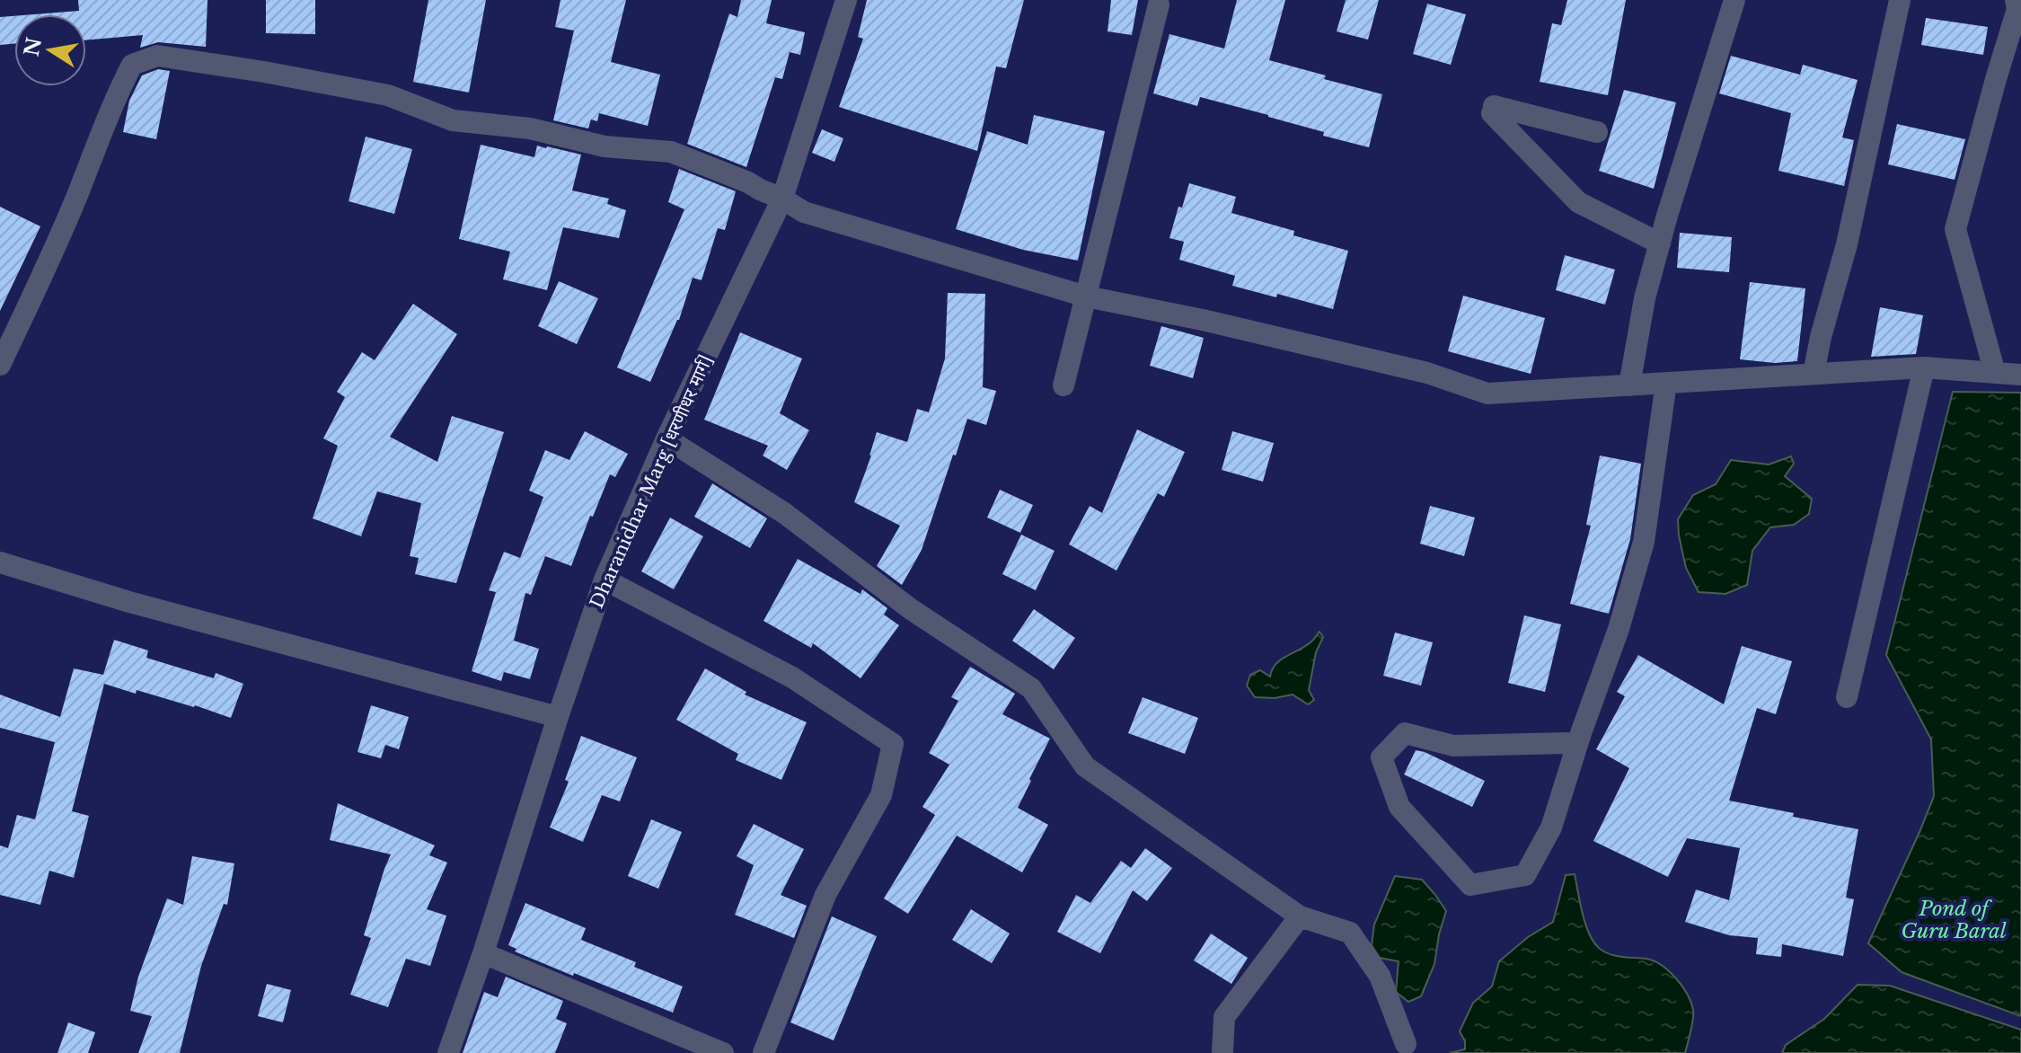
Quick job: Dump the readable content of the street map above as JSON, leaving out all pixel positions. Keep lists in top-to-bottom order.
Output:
{
  "streets": {
    "street": ["Dharanidhar Marg [धरणीधर मार्ग]"]
  },
  "water": ["Pond of Guru Baral"],
  "north": "left"
}
